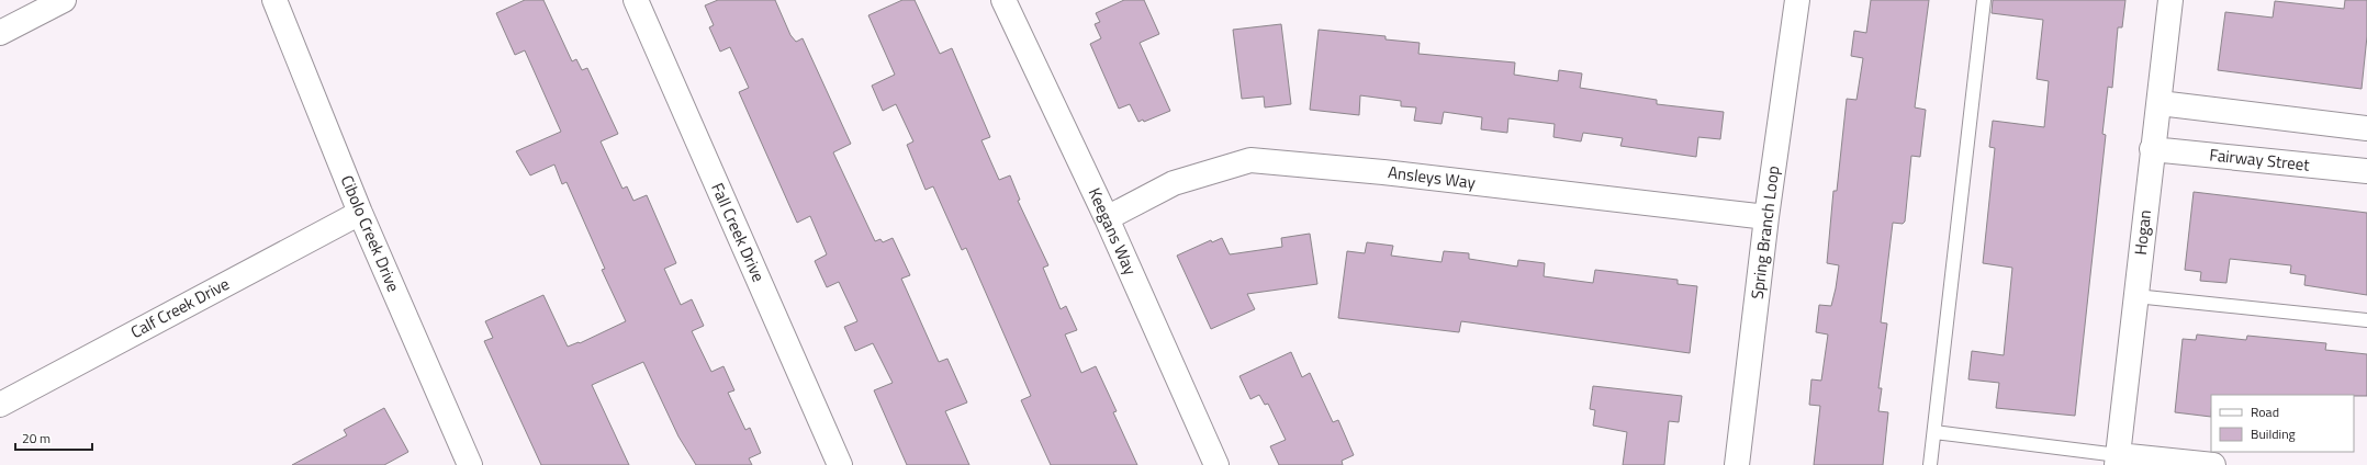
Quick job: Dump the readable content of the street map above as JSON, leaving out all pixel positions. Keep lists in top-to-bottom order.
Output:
{
  "streets": {
    "street": [
      "Fairway Street",
      "Ansleys Way",
      "Keegans Way",
      "Fall Creek Drive",
      "Spring Branch Loop",
      "Hogan",
      "Cibolo Creek Drive",
      "Calf Creek Drive"
    ]
  },
  "crossings": [
    ["Fairway Street", "Hogan"],
    ["Ansleys Way", "Keegans Way"],
    ["Ansleys Way", "Spring Branch Loop"],
    ["Cibolo Creek Drive", "Calf Creek Drive"]
  ],
  "legend": ["Road", "Building"],
  "scale_bar": "20 m"
}
